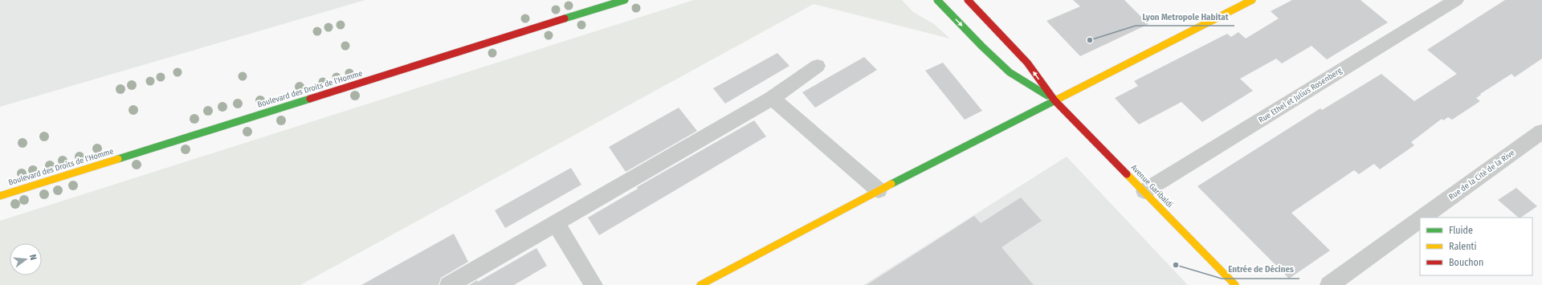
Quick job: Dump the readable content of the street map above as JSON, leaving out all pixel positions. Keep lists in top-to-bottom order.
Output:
{
  "streets": {
    "main road": ["Boulevard des Droits de l'Homme", "Avenue Garibaldi"],
    "street": ["Rue Ethel et Julius Rosenberg", "Rue de la Cité de la Rive"]
  },
  "crossings": [
    ["Rue Ethel et Julius Rosenberg", "Avenue Garibaldi"]
  ],
  "places": ["Lyon Metropole Habitat", "Entrée de Décines"],
  "legend": ["Fluide", "Ralenti", "Bouchon"],
  "north": "right"
}
